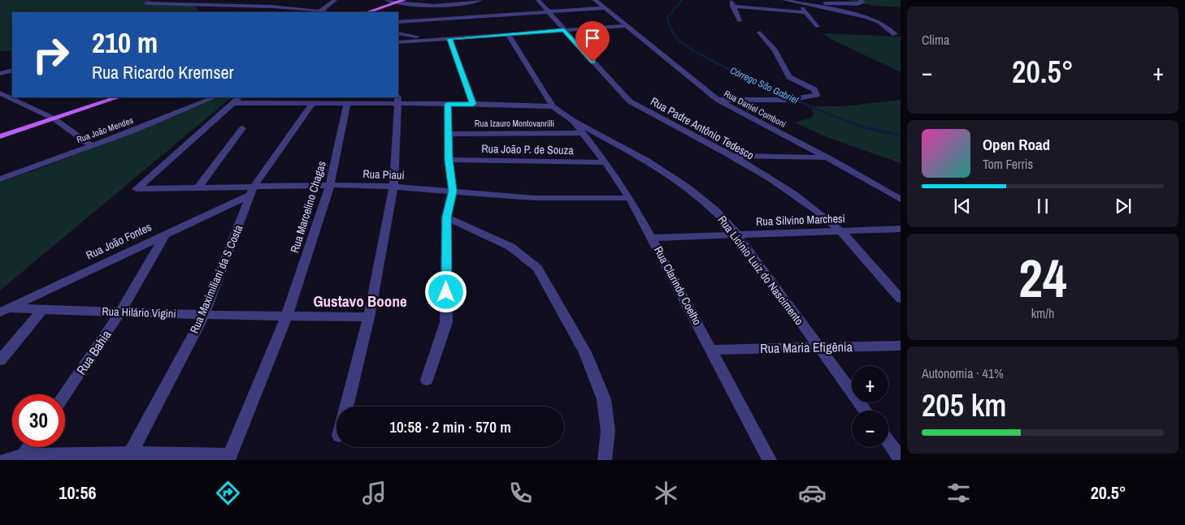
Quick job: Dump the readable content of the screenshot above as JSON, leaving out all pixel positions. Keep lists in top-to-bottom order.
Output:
{
  "streets": {
    "street": [
      "Rua Daniel Comboni",
      "Rua Izauro Montovanrilli",
      "Rua Padre Antônio Tedesco",
      "Rua João Mendes",
      "Rua João P. de Souza",
      "Rua Piauí",
      "Rua Marcelino Chagas",
      "Rua Silvino Marchesi",
      "Rua João Fontes",
      "Rua Licinio Luiz do Nascimento",
      "Rua Maximiliani da S Costa",
      "Rua Clarindo Coelho",
      "Rua Hilário Vigini",
      "Rua Maria Efigênia",
      "Rua Bahia"
    ]
  },
  "crossings": [
    ["Rua Izauro Montovanrilli", "Rua Clarindo Coelho"],
    ["Rua Padre Antônio Tedesco", "Rua Silvino Marchesi"],
    ["Rua João P. de Souza", "Rua Clarindo Coelho"],
    ["Rua Piauí", "Rua Marcelino Chagas"],
    ["Rua Piauí", "Rua João Fontes"],
    ["Rua Piauí", "Rua Maximiliani da S Costa"],
    ["Rua Piauí", "Rua Clarindo Coelho"],
    ["Rua Marcelino Chagas", "Rua Hilário Vigini"],
    ["Rua Silvino Marchesi", "Rua Licinio Luiz do Nascimento"],
    ["Rua Silvino Marchesi", "Rua Clarindo Coelho"],
    ["Rua João Fontes", "Rua Maximiliani da S Costa"],
    ["Rua João Fontes", "Rua Hilário Vigini"],
    ["Rua João Fontes", "Rua Bahia"],
    ["Rua Licinio Luiz do Nascimento", "Rua Clarindo Coelho"],
    ["Rua Licinio Luiz do Nascimento", "Rua Maria Efigênia"],
    ["Rua Maximiliani da S Costa", "Rua Hilário Vigini"],
    ["Rua Clarindo Coelho", "Rua Maria Efigênia"],
    ["Rua Hilário Vigini", "Rua Bahia"]
  ],
  "districts": ["Gustavo Boone"],
  "water": ["Córrego São Gabriel"],
  "page": {
    "tile": [
      "Clima",
      ["24", "km/h"],
      ["Autonomia · 41%", "205 km"]
    ],
    "turn": ["210 m", "Rua Ricardo Kremser"],
    "heat": ["−", "20.5°", "+"],
    "song": ["Open Road", "Tom Ferris"],
    "map_buttons": ["+", "−"],
    "limit": "30",
    "trip": "10:58 · 2 min · 570 m",
    "tabs": ["10:56", "20.5°"]
  }
}
